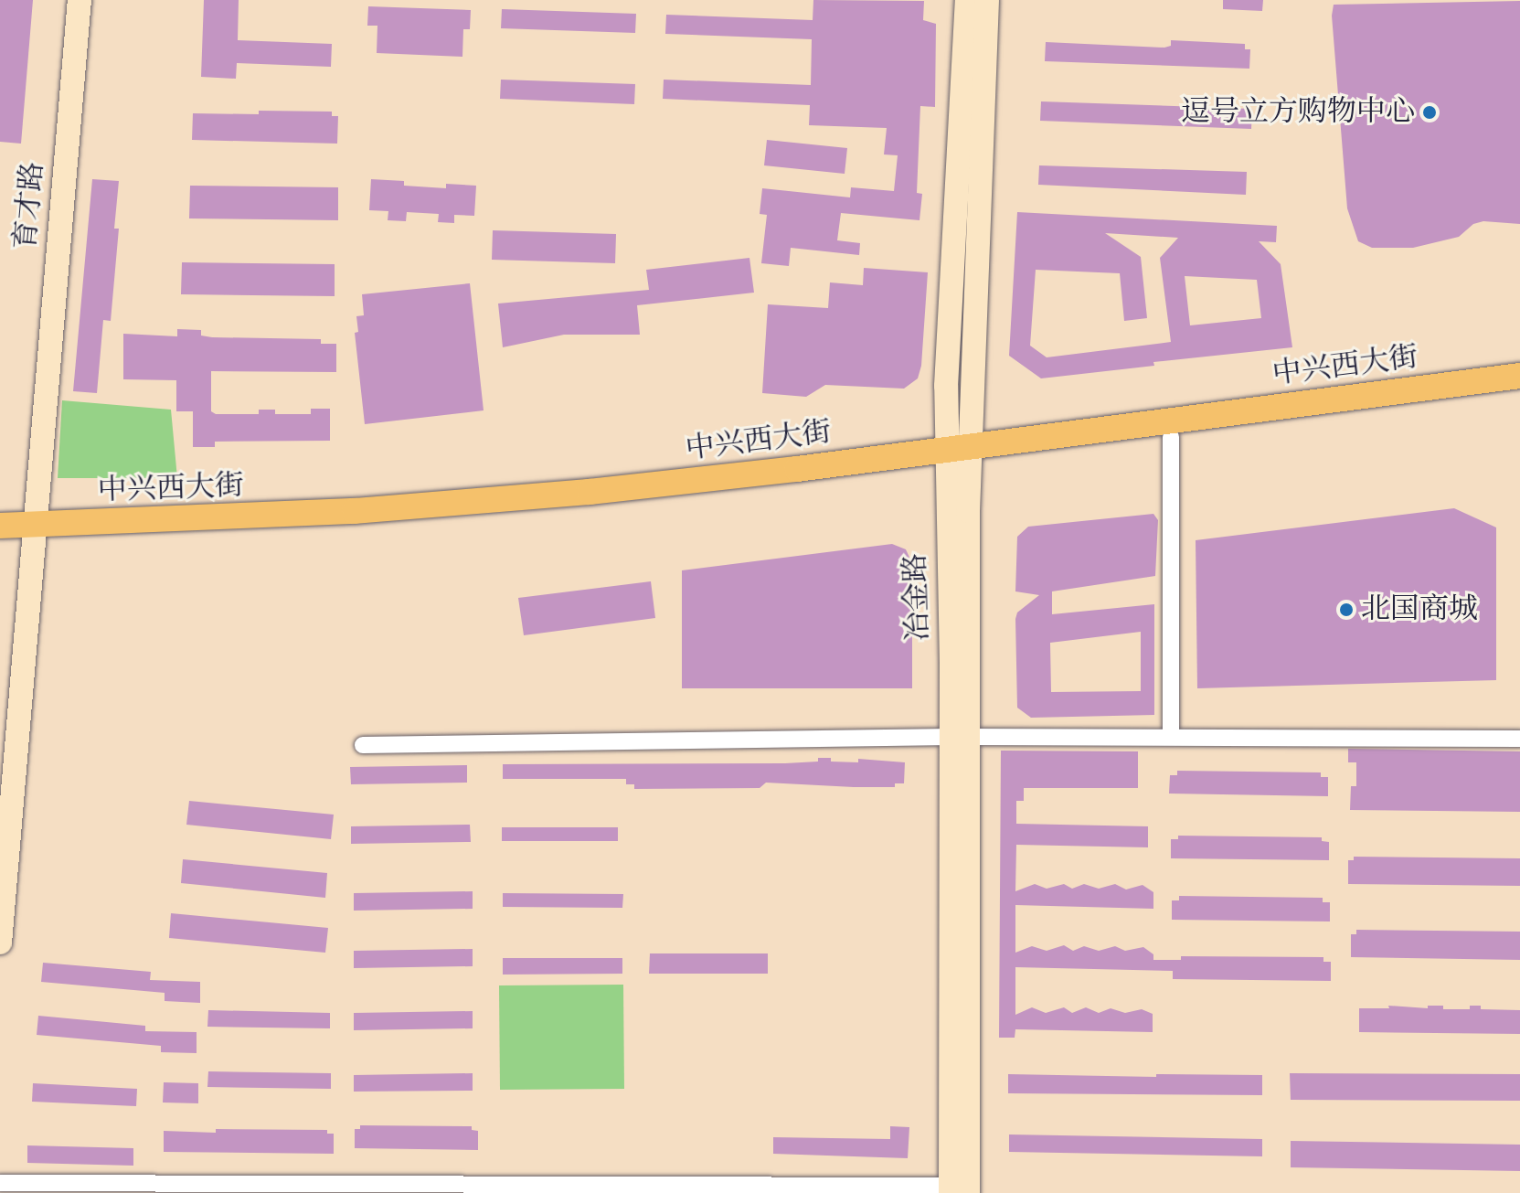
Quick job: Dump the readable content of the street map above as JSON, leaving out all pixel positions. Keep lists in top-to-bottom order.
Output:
{
  "streets": {
    "main road": ["中兴西大街"],
    "street": ["育才路", "冶金路"]
  },
  "crossings": [
    ["育才路", "中兴西大街"],
    ["中兴西大街", "冶金路"]
  ],
  "places": ["逗号立方购物中心", "北国商城"]
}
